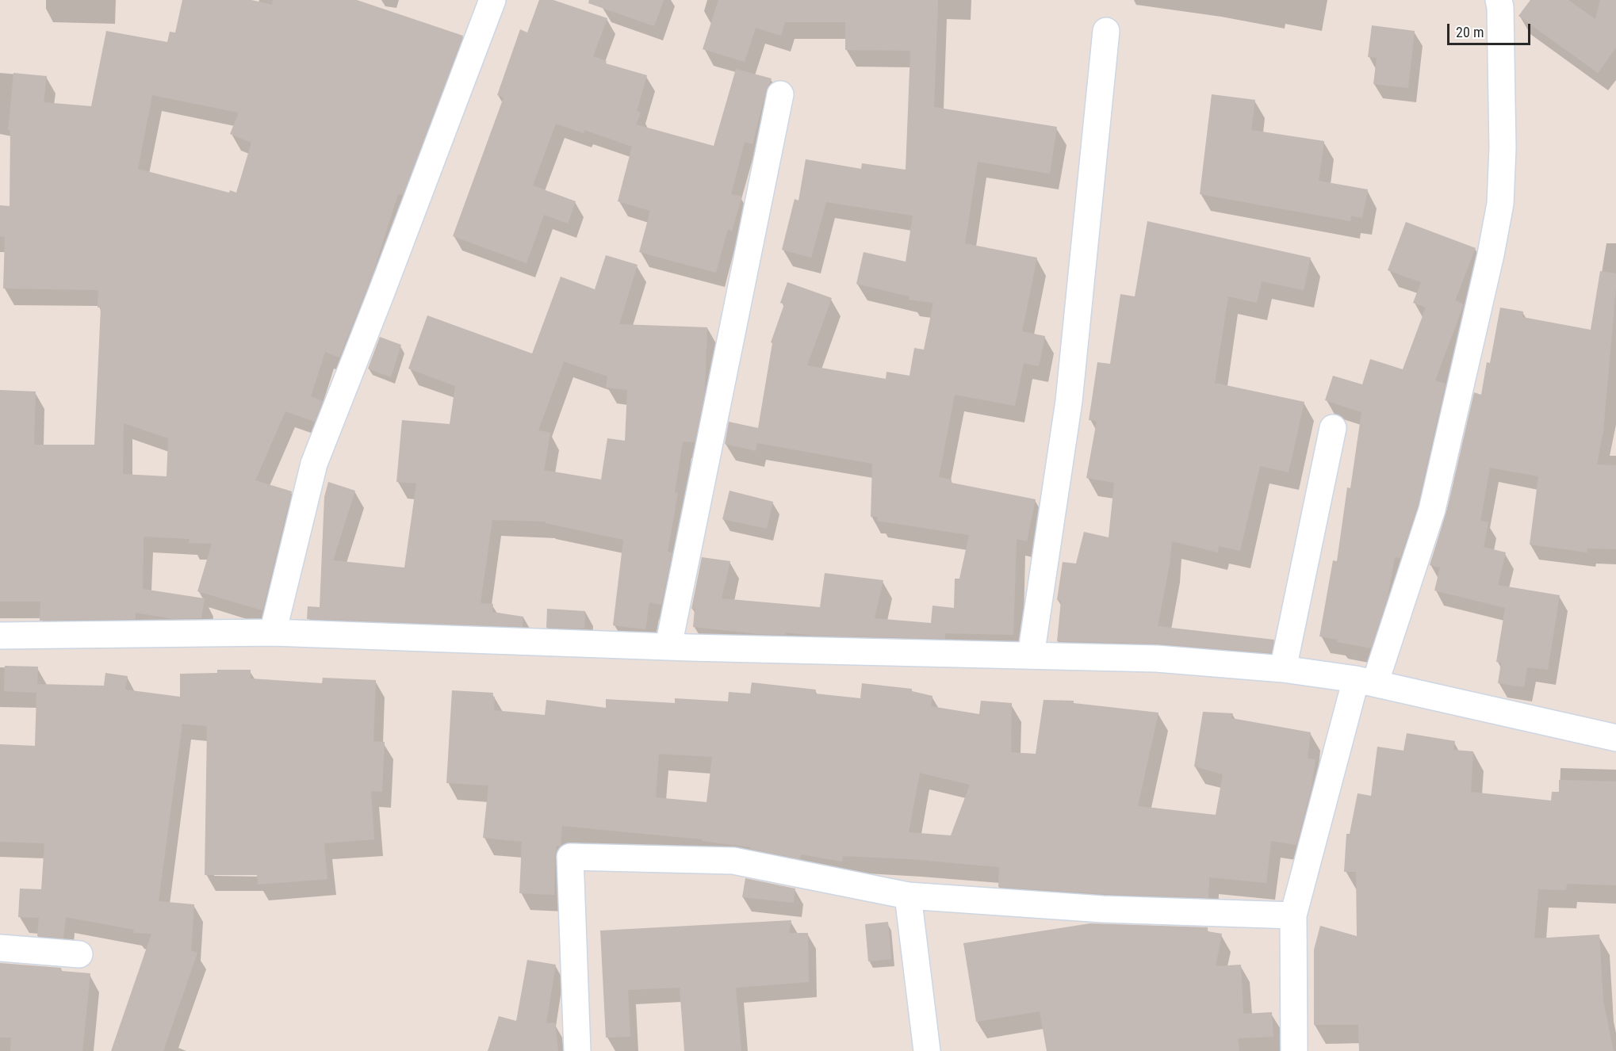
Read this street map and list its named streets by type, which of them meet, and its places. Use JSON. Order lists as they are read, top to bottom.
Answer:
{
  "scale_bar": "20 m"
}
